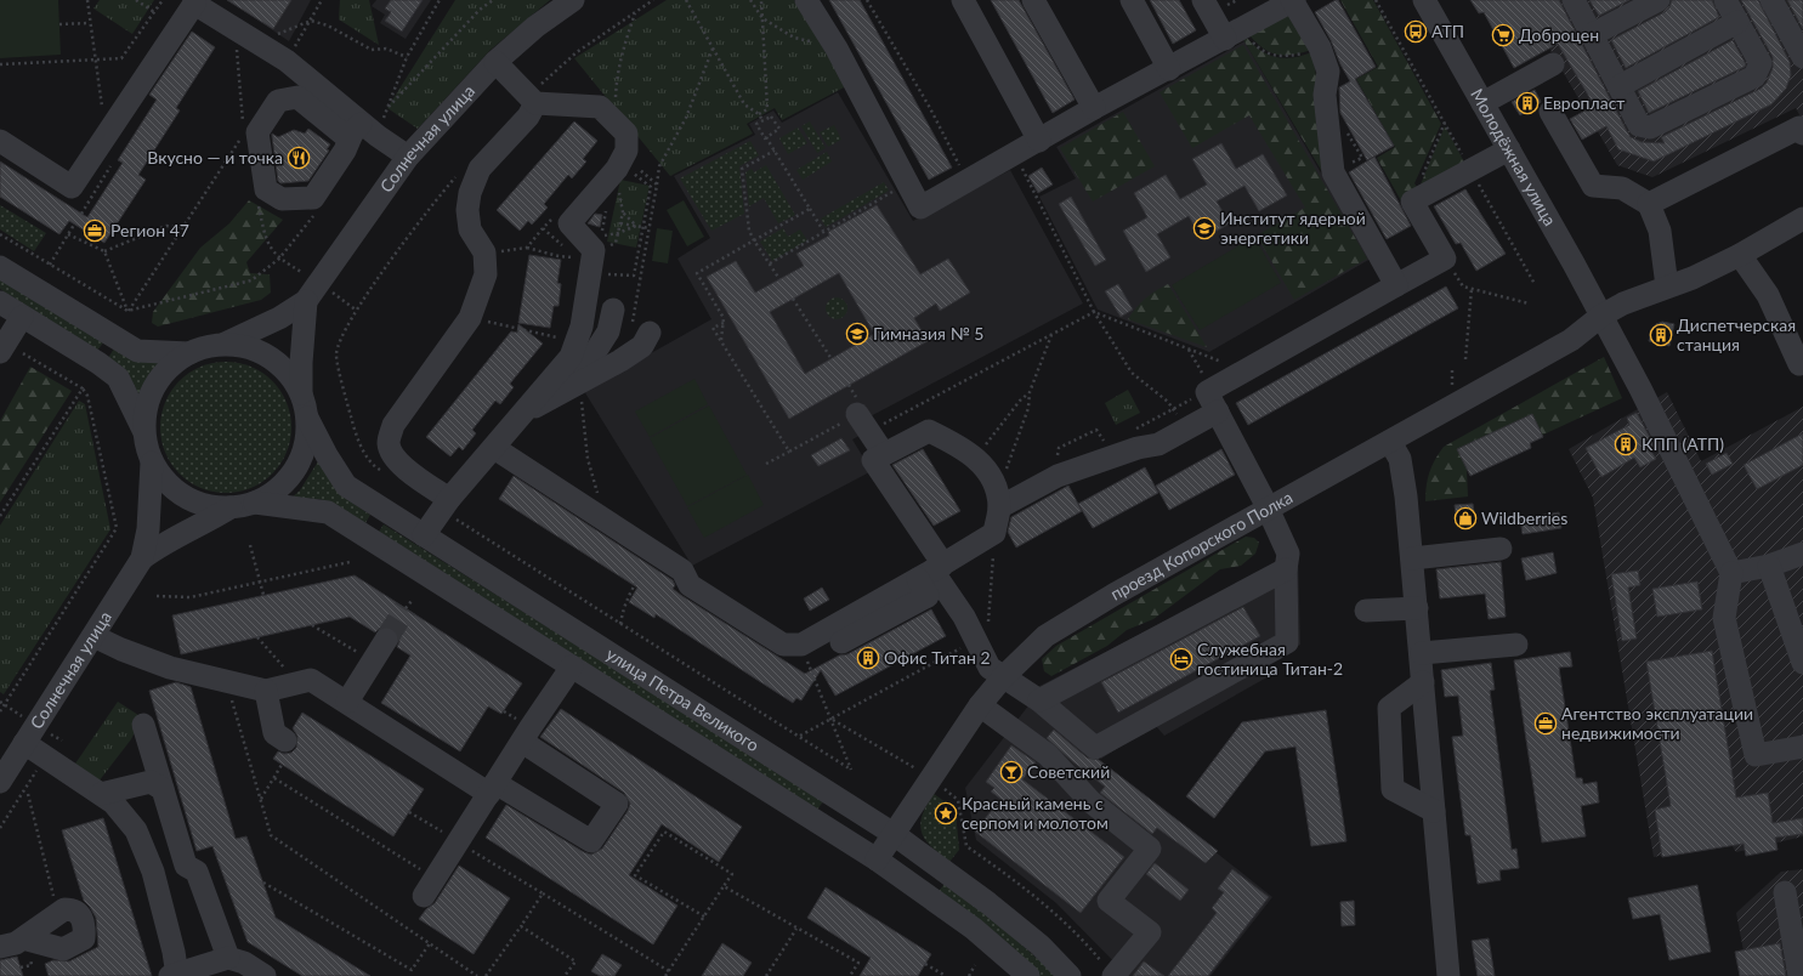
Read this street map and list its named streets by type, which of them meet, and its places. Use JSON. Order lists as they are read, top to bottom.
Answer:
{
  "streets": {
    "street": [
      "Солнечная улица",
      "Молодёжная улица",
      "проезд Копорского Полка",
      "улица Петра Великого"
    ]
  },
  "crossings": [
    ["Солнечная улица", "улица Петра Великого"],
    ["Молодёжная улица", "проезд Копорского Полка"],
    ["проезд Копорского Полка", "улица Петра Великого"]
  ],
  "places": {
    "bus stop": ["АТП"],
    "supermarket": ["Доброцен"],
    "building": [
      "Европласт",
      "Диспетчерская станция",
      "КПП (АТП)",
      "Офис Титан 2"
    ],
    "restaurant": ["Вкусно — и точка"],
    "school or university": ["Институт ядерной энергетики", "Гимназия № 5"],
    "office": ["Регион 47", "Агентство эксплуатации недвижимости"],
    "shop": ["Wildberries"],
    "hotel": ["Служебная гостиница Титан-2"],
    "bar": ["Советский"],
    "place": ["Красный камень с серпом и молотом"]
  }
}
